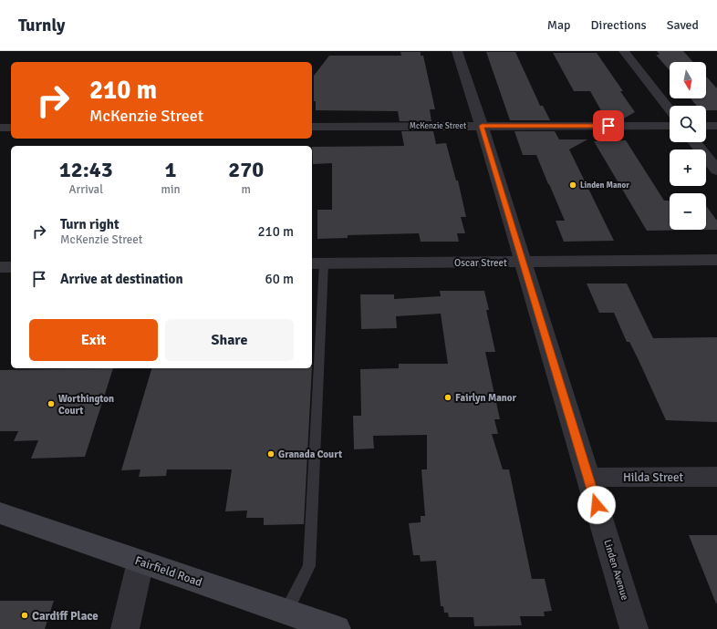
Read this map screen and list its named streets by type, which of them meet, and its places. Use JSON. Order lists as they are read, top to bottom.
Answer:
{
  "streets": {
    "street": [
      "McKenzie Street",
      "Oscar Street",
      "Hilda Street",
      "Linden Avenue",
      "Fairfield Road"
    ]
  },
  "crossings": [
    ["McKenzie Street", "Linden Avenue"],
    ["Oscar Street", "Linden Avenue"],
    ["Hilda Street", "Linden Avenue"]
  ],
  "places": [
    "Linden Manor",
    "Fairlyn Manor",
    "Worthington Court",
    "Granada Court",
    "Cardiff Place"
  ],
  "north": "bottom",
  "page": {
    "header": "Turnly",
    "nav": ["Map", "Directions", "Saved"],
    "map_buttons": ["+", "−"],
    "turn": ["210 m", "McKenzie Street"],
    "eta": [
      "12:43",
      "Arrival",
      "1",
      "min",
      "270",
      "m"
    ],
    "list": [
      {
        "name": "Turn right",
        "note": "McKenzie Street",
        "value": "210 m"
      },
      {
        "name": "Arrive at destination",
        "value": "60 m"
      }
    ],
    "buttons": ["Exit", "Share"]
  }
}
